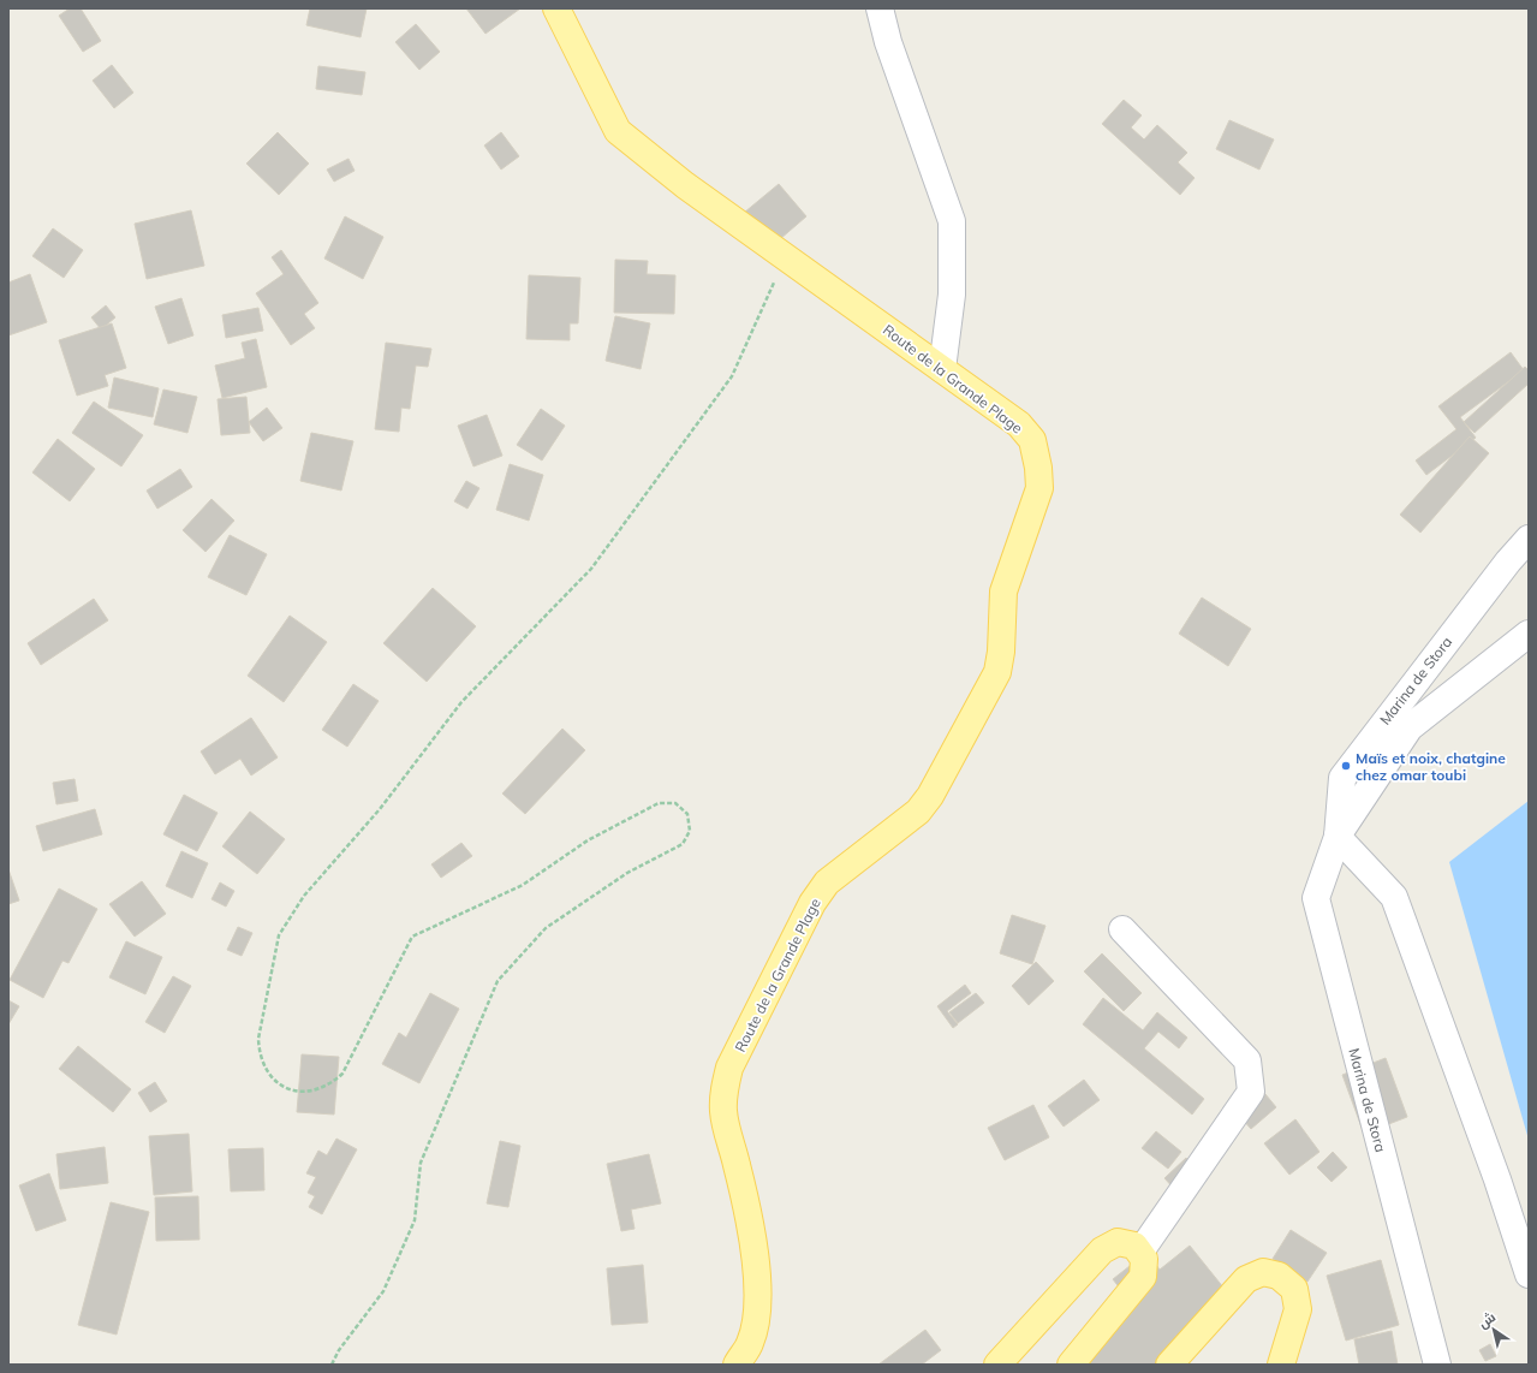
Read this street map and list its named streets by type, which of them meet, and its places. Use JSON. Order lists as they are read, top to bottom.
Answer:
{
  "streets": {
    "main road": ["Route de la Grande Plage"],
    "street": ["Marina de Stora"]
  },
  "places": ["Maïs et noix, chatgine chez omar toubi"],
  "north": "top left"
}
